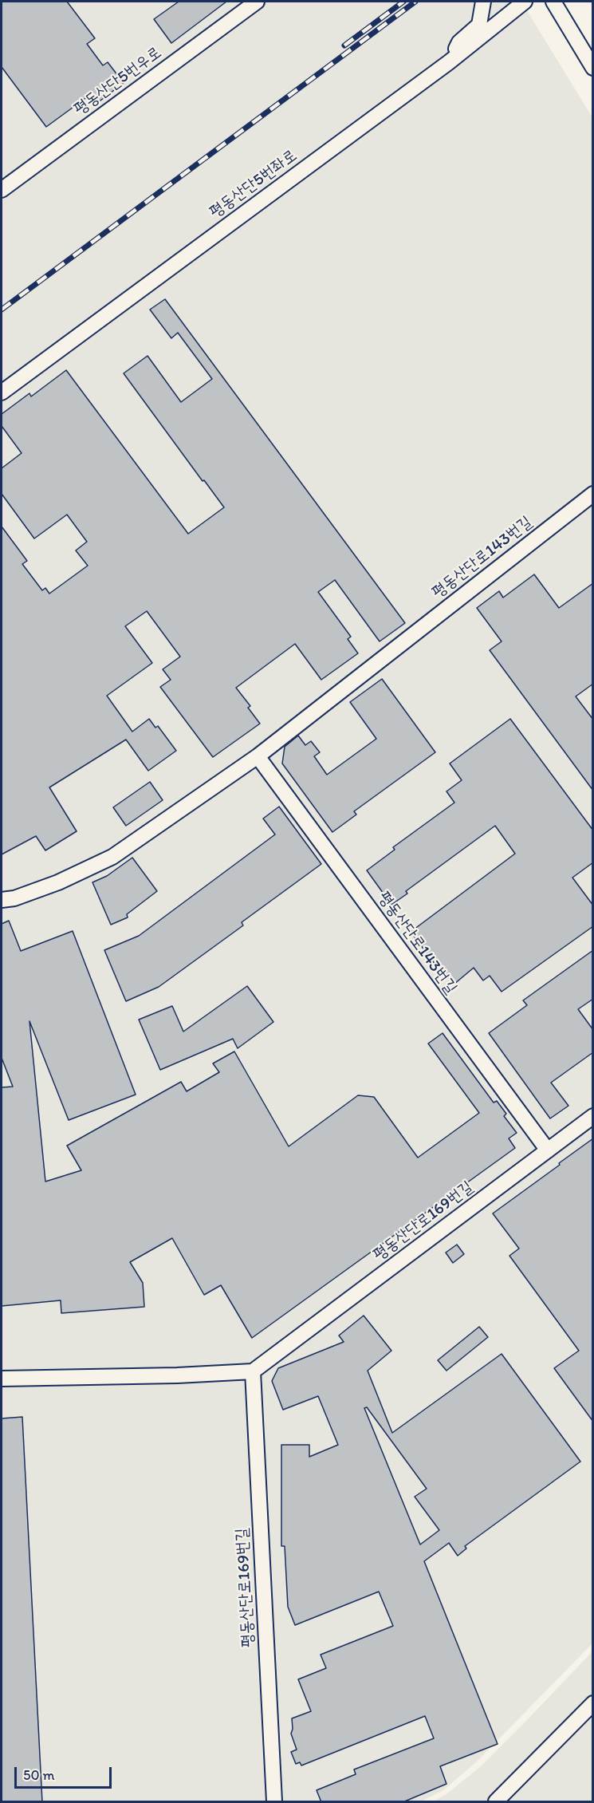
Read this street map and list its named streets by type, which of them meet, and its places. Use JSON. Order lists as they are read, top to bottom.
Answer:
{
  "streets": {
    "street": [
      "평동산단5번우로",
      "평동산단5번좌로",
      "평동산단로143번길",
      "평동산단로169번길"
    ]
  },
  "crossings": [
    ["평동산단로143번길", "평동산단로169번길"]
  ],
  "scale_bar": "50 m"
}
